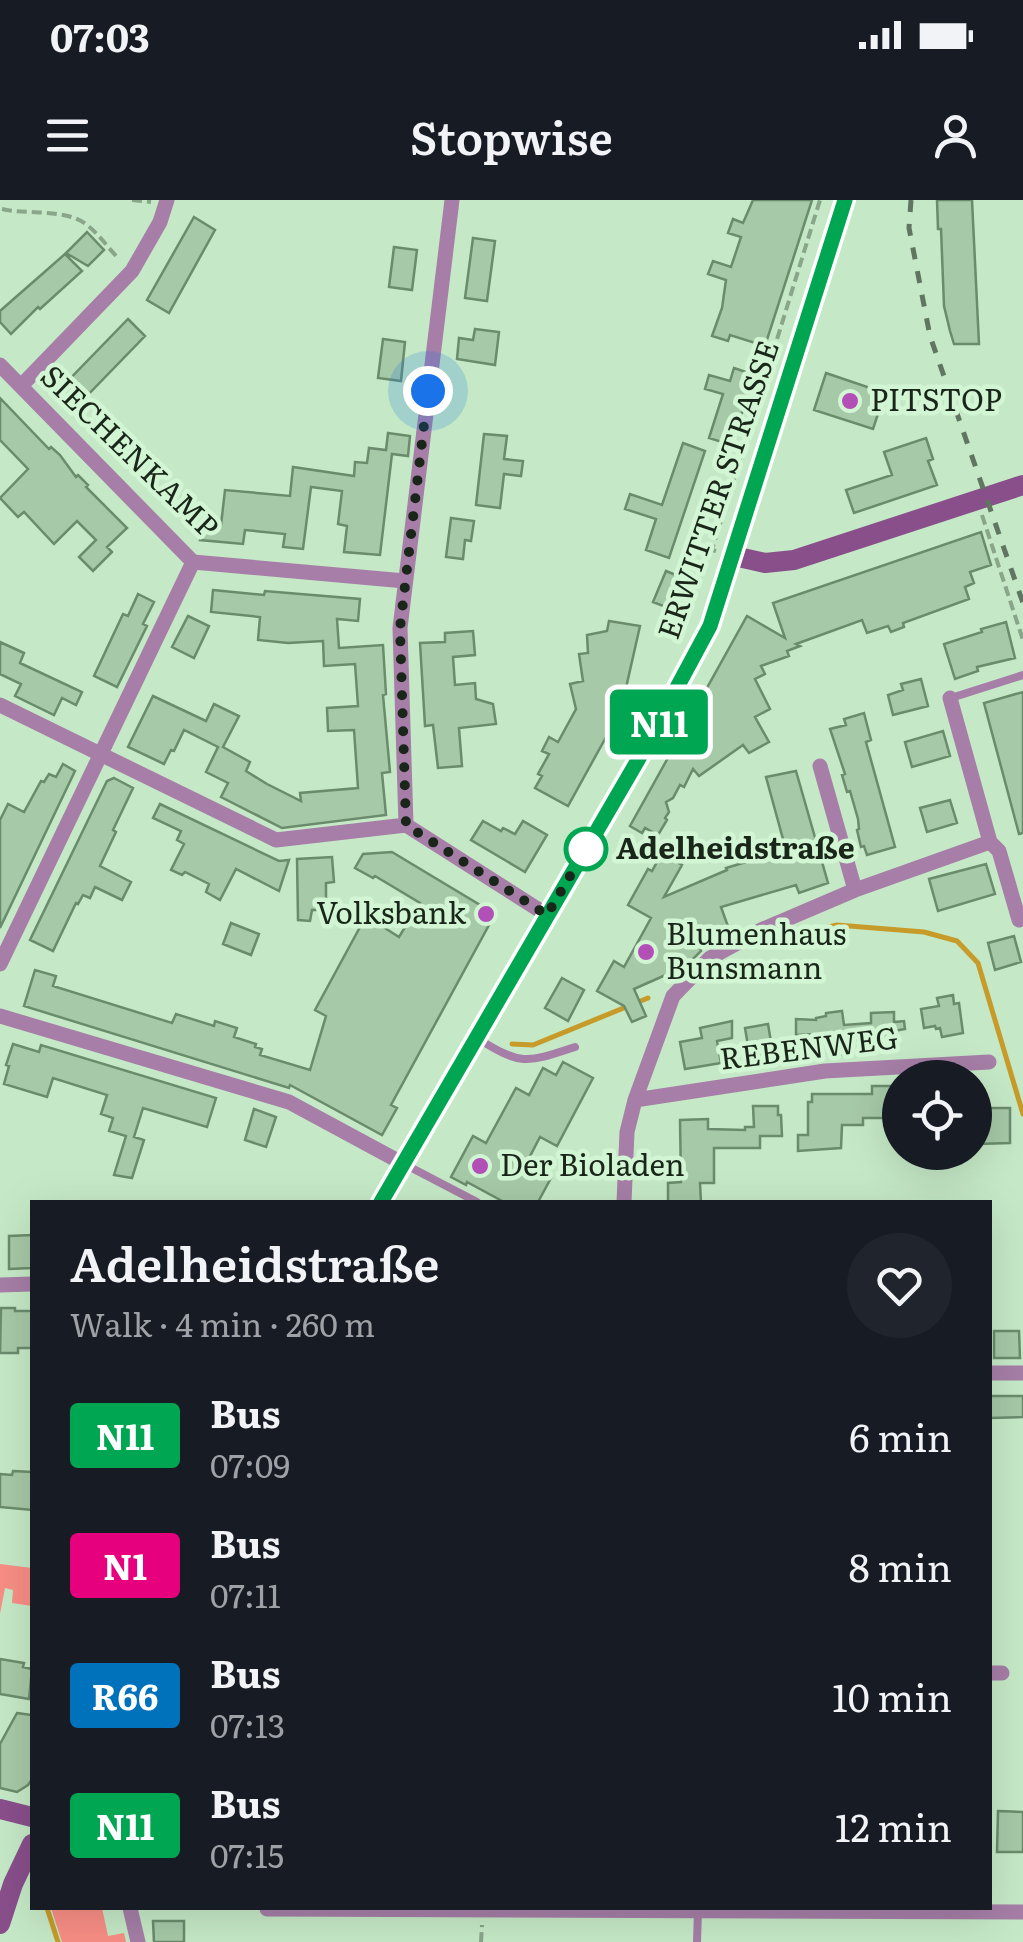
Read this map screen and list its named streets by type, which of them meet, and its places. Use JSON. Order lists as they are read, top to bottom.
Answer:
{
  "streets": {
    "street": ["SIECHENKAMP", "ERWITTER STRASSE", "REBENWEG"]
  },
  "places": [
    "PITSTOP",
    "Adelheidstraße",
    "Volksbank",
    "Blumenhaus Bunsmann",
    "Der Bioladen"
  ],
  "lines": ["bus line N11"],
  "page": {
    "status": "07:03",
    "header": "Stopwise",
    "on_map": "N11",
    "heading": ["Adelheidstraße", "Walk · 4 min · 260 m"],
    "list": [
      {
        "mark": "N11",
        "name": "Bus",
        "note": "07:09",
        "value": "6 min"
      },
      {
        "mark": "N1",
        "name": "Bus",
        "note": "07:11",
        "value": "8 min"
      },
      {
        "mark": "R66",
        "name": "Bus",
        "note": "07:13",
        "value": "10 min"
      },
      {
        "mark": "N11",
        "name": "Bus",
        "note": "07:15",
        "value": "12 min"
      }
    ]
  }
}
